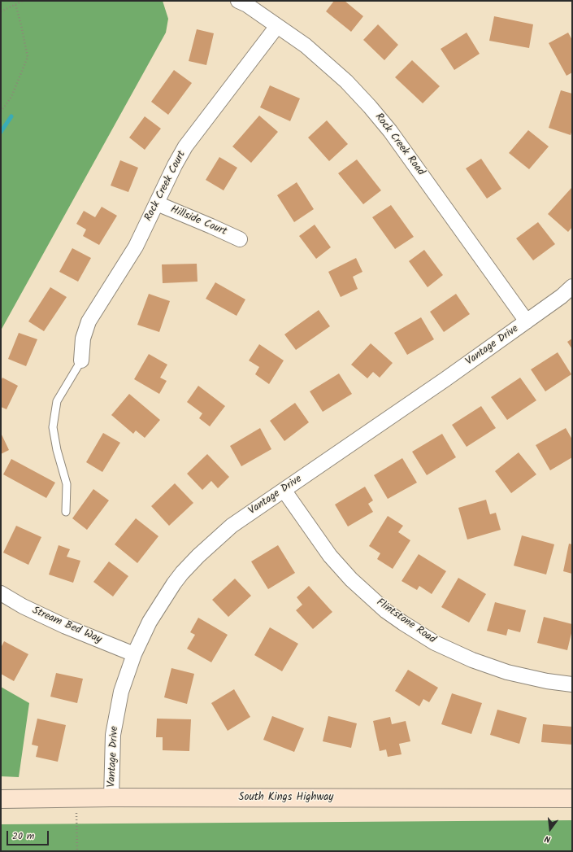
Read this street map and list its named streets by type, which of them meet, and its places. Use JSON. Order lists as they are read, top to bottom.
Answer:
{
  "streets": {
    "main road": ["South Kings Highway"],
    "street": [
      "Rock Creek Road",
      "Rock Creek Court",
      "Hillside Court",
      "Vantage Drive",
      "Flintstone Road",
      "Stream Bed Way"
    ]
  },
  "crossings": [
    ["Rock Creek Road", "Rock Creek Court"],
    ["Rock Creek Road", "Vantage Drive"],
    ["Rock Creek Court", "Hillside Court"],
    ["Vantage Drive", "Flintstone Road"],
    ["Vantage Drive", "Stream Bed Way"],
    ["Vantage Drive", "South Kings Highway"]
  ],
  "scale_bar": "20 m",
  "north": "bottom"
}
